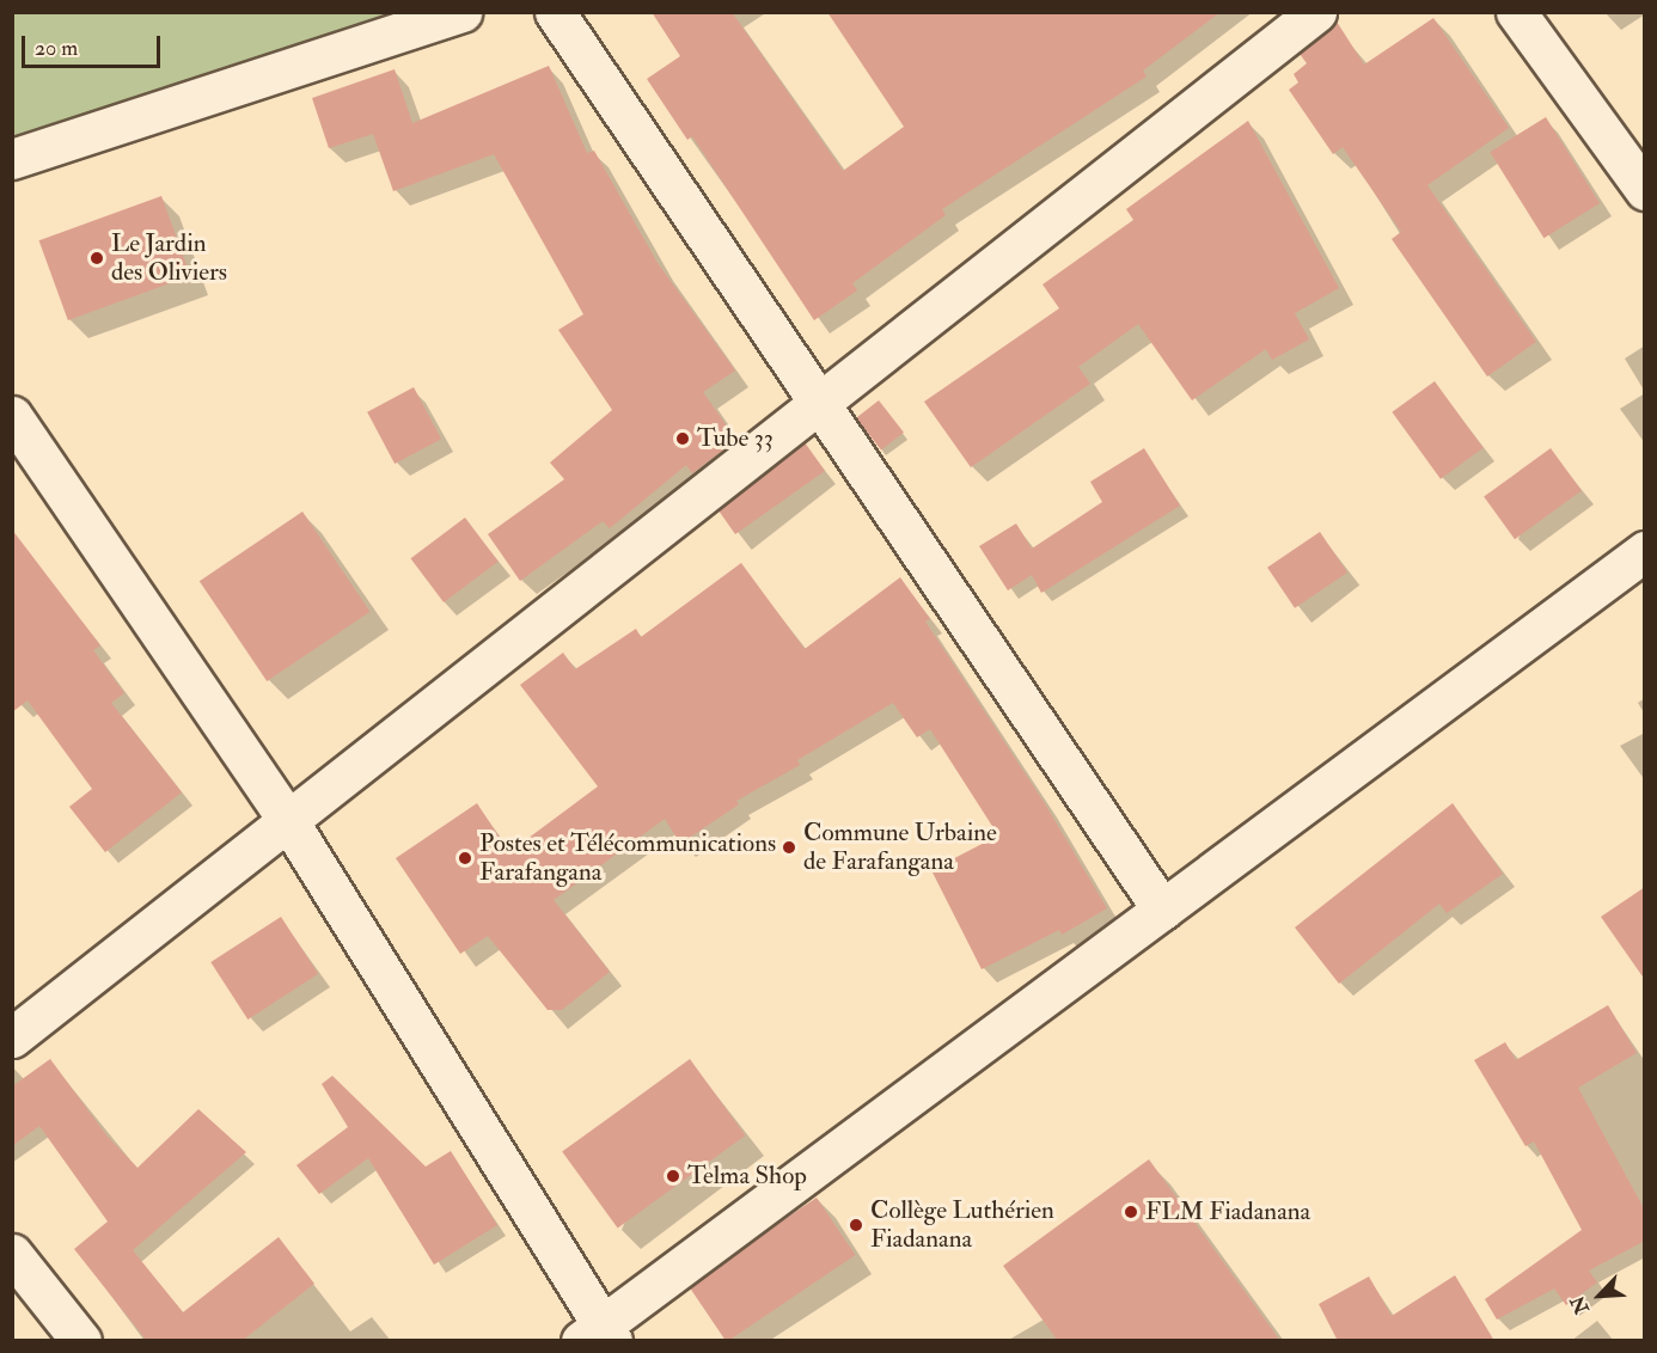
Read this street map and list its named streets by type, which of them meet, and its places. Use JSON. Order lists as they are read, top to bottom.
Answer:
{
  "places": [
    "Le Jardin des Oliviers",
    "Tube 33",
    "Commune Urbaine de Farafangana",
    "Postes et Télécommunications Farafangana",
    "Telma Shop",
    "FLM Fiadanana",
    "Collège Luthérien Fiadanana"
  ],
  "scale_bar": "20 m",
  "north": "bottom left"
}
